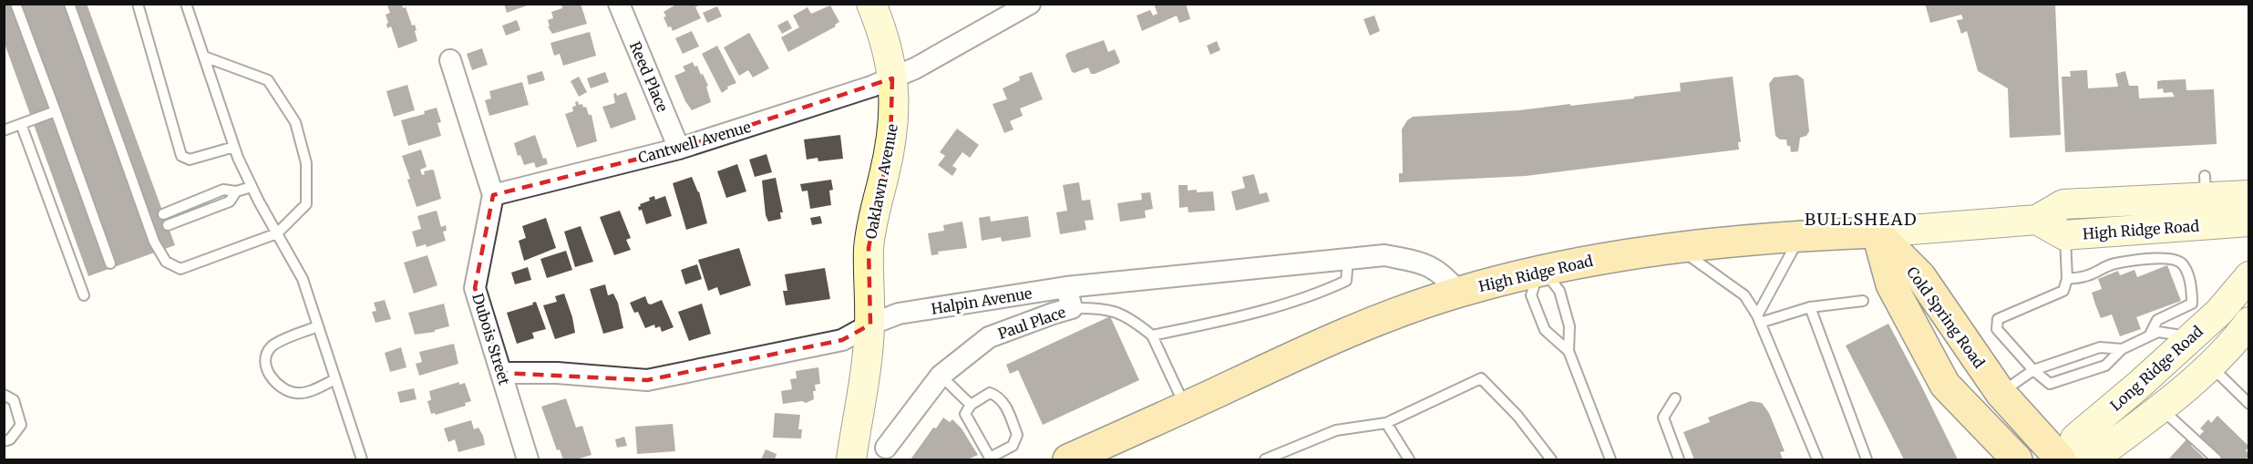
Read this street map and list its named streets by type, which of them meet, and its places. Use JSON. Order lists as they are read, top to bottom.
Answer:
{
  "streets": {
    "main road": [
      "Oaklawn Avenue",
      "High Ridge Road",
      "Cold Spring Road",
      "Long Ridge Road"
    ],
    "street": [
      "Reed Place",
      "Cantwell Avenue",
      "Halpin Avenue",
      "Paul Place",
      "Dubois Street"
    ]
  },
  "crossings": [
    ["Reed Place", "Cantwell Avenue"],
    ["Cantwell Avenue", "Oaklawn Avenue"],
    ["Cantwell Avenue", "Dubois Street"],
    ["Oaklawn Avenue", "Halpin Avenue"],
    ["High Ridge Road", "Halpin Avenue"],
    ["High Ridge Road", "Cold Spring Road"],
    ["Halpin Avenue", "Paul Place"],
    ["Halpin Avenue", "Dubois Street"]
  ],
  "districts": ["BULLSHEAD"]
}
